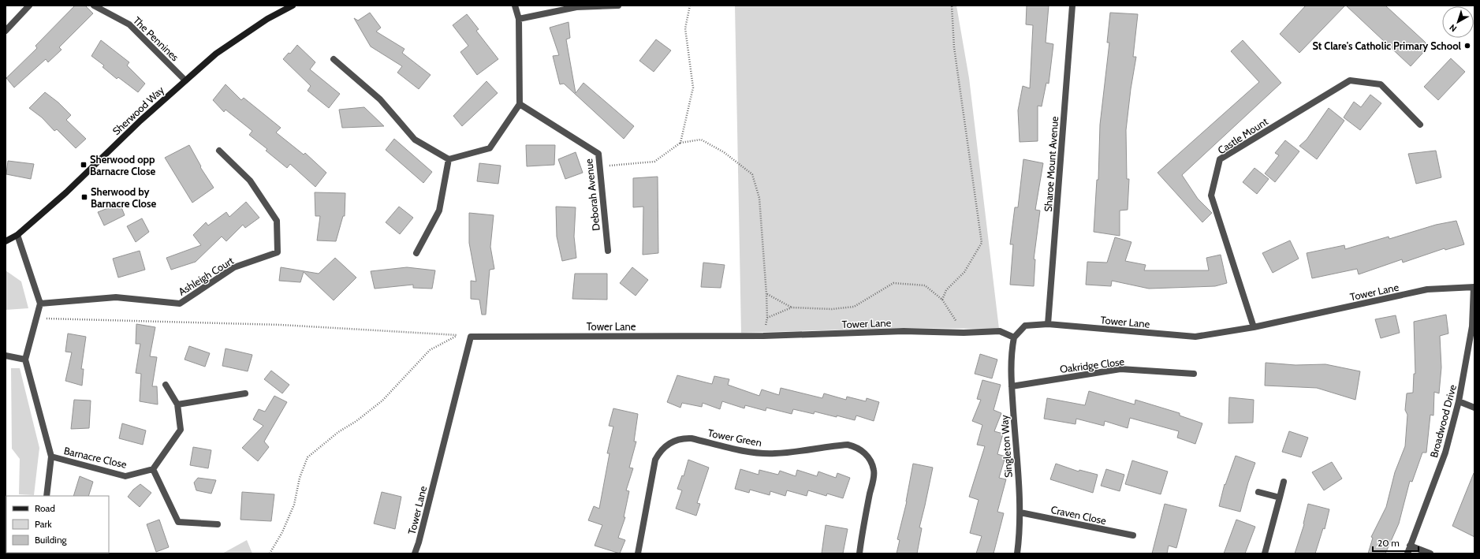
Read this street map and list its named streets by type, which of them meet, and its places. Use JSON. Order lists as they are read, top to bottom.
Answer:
{
  "streets": {
    "street": [
      "The Pennines",
      "Sherwood Way",
      "Castle Mount",
      "Sharoe Mount Avenue",
      "Deborah Avenue",
      "Ashleigh Court",
      "Tower Lane",
      "Oakridge Close",
      "Broadwood Drive",
      "Tower Green",
      "Singleton Way",
      "Barnacre Close",
      "Craven Close"
    ]
  },
  "crossings": [
    ["The Pennines", "Sherwood Way"],
    ["Castle Mount", "Tower Lane"],
    ["Sharoe Mount Avenue", "Tower Lane"],
    ["Ashleigh Court", "Barnacre Close"],
    ["Tower Lane", "Broadwood Drive"],
    ["Tower Lane", "Singleton Way"],
    ["Oakridge Close", "Singleton Way"],
    ["Singleton Way", "Craven Close"]
  ],
  "places": {
    "other": ["St Clare's Catholic Primary School"],
    "transit": ["Sherwood opp Barnacre Close", "Sherwood by Barnacre Close"]
  },
  "legend": ["Road", "Park", "Building"],
  "scale_bar": "20 m",
  "north": "bottom left"
}
